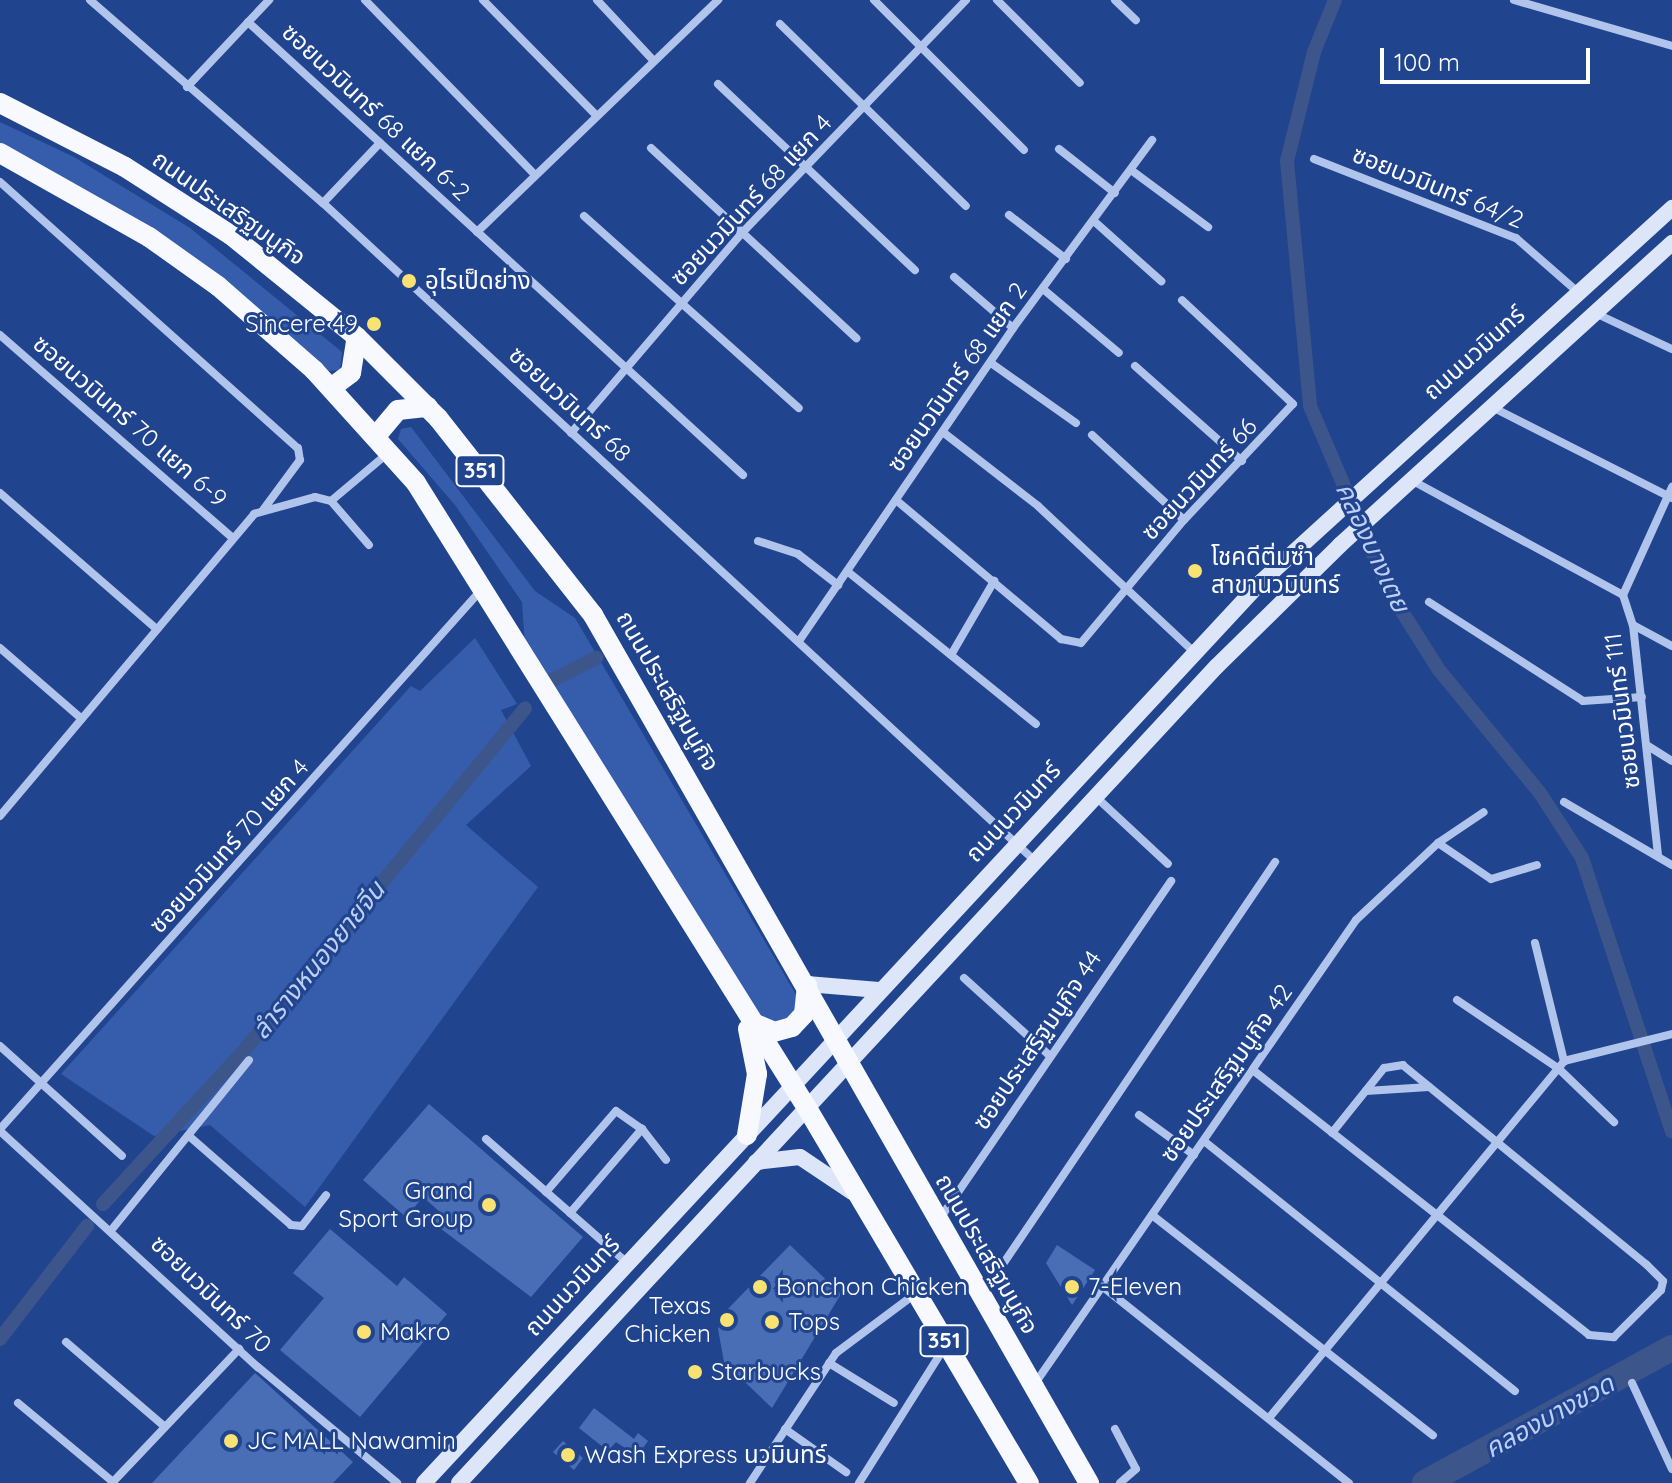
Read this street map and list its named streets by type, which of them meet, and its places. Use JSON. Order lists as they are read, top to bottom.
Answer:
{
  "streets": {
    "main road": ["ถนนประเสริฐมนูกิจ", "ถนนนวมินทร์", "351"],
    "street": [
      "ซอยนวมินทร์ 68 แยก 6-2",
      "ซอยนวมินทร์ 64/2",
      "ซอยนวมินทร์ 68 แยก 4",
      "ซอยนวมินทร์ 68 แยก 2",
      "ซอยนวมินทร์ 68",
      "ซอยนวมินทร์ 70 แยก 6-9",
      "ซอยนวมินทร์ 66",
      "ซอยนวมินทร์ 111",
      "ซอยนวมินทร์ 70 แยก 4",
      "ซอยประเสริฐมนูกิจ 44",
      "ซอยประเสริฐมนูกิจ 42",
      "ซอยนวมินทร์ 70"
    ]
  },
  "crossings": [
    ["ซอยนวมินทร์ 68 แยก 6-2", "ซอยนวมินทร์ 68 แยก 4"],
    ["ซอยนวมินทร์ 64/2", "ถนนนวมินทร์"],
    ["ซอยนวมินทร์ 68 แยก 4", "ซอยนวมินทร์ 68"],
    ["ถนนประเสริฐมนูกิจ", "ถนนนวมินทร์"],
    ["ถนนประเสริฐมนูกิจ", "ซอยประเสริฐมนูกิจ 44"],
    ["ถนนประเสริฐมนูกิจ", "ซอยประเสริฐมนูกิจ 42"],
    ["ถนนนวมินทร์", "ซอยนวมินทร์ 68"],
    ["ถนนนวมินทร์", "351"],
    ["ซอยนวมินทร์ 68 แยก 2", "ซอยนวมินทร์ 68"],
    ["351", "ซอยนวมินทร์ 70 แยก 4"],
    ["ซอยนวมินทร์ 70 แยก 4", "ซอยนวมินทร์ 70"]
  ],
  "water": ["คลองบางเตย", "ลำรางหนองยายจีน", "คลองบางขวด"],
  "places": [
    "อุไรเป็ดย่าง",
    "Sincere 49",
    "โชคดีติ่มซำ สาขานวมินทร์",
    "Grand Sport Group",
    "Bonchon Chicken",
    "7-Eleven",
    "Texas Chicken",
    "Tops",
    "Makro",
    "Starbucks",
    "JC MALL Nawamin",
    "Wash Express นวมินทร์"
  ],
  "scale_bar": "100 m"
}
